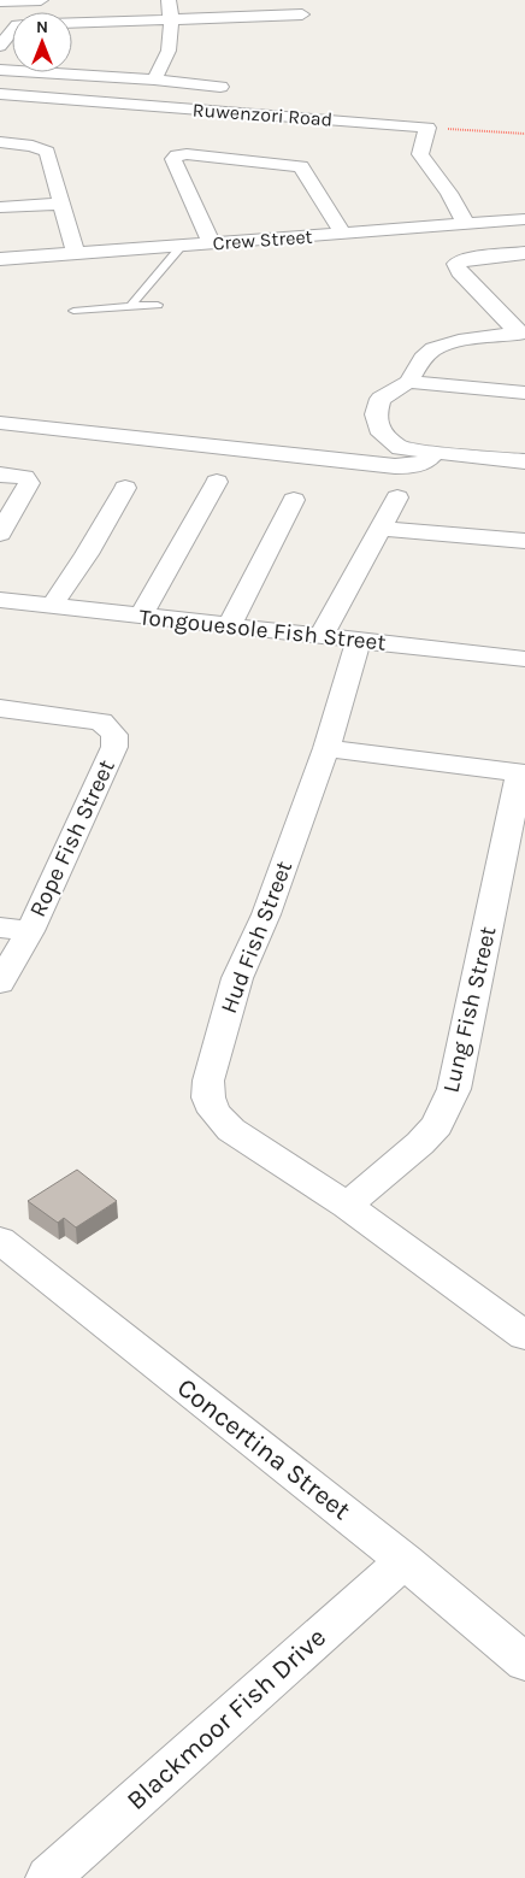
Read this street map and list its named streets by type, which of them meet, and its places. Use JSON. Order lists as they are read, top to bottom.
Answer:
{
  "streets": {
    "street": [
      "Ruwenzori Road",
      "Crew Street",
      "Tongouesole Fish Street",
      "Rope Fish Street",
      "Hud Fish Street",
      "Lung Fish Street",
      "Concertina Street",
      "Blackmoor Fish Drive"
    ]
  },
  "crossings": [
    ["Tongouesole Fish Street", "Hud Fish Street"],
    ["Hud Fish Street", "Lung Fish Street"],
    ["Concertina Street", "Blackmoor Fish Drive"]
  ],
  "north": "top"
}
